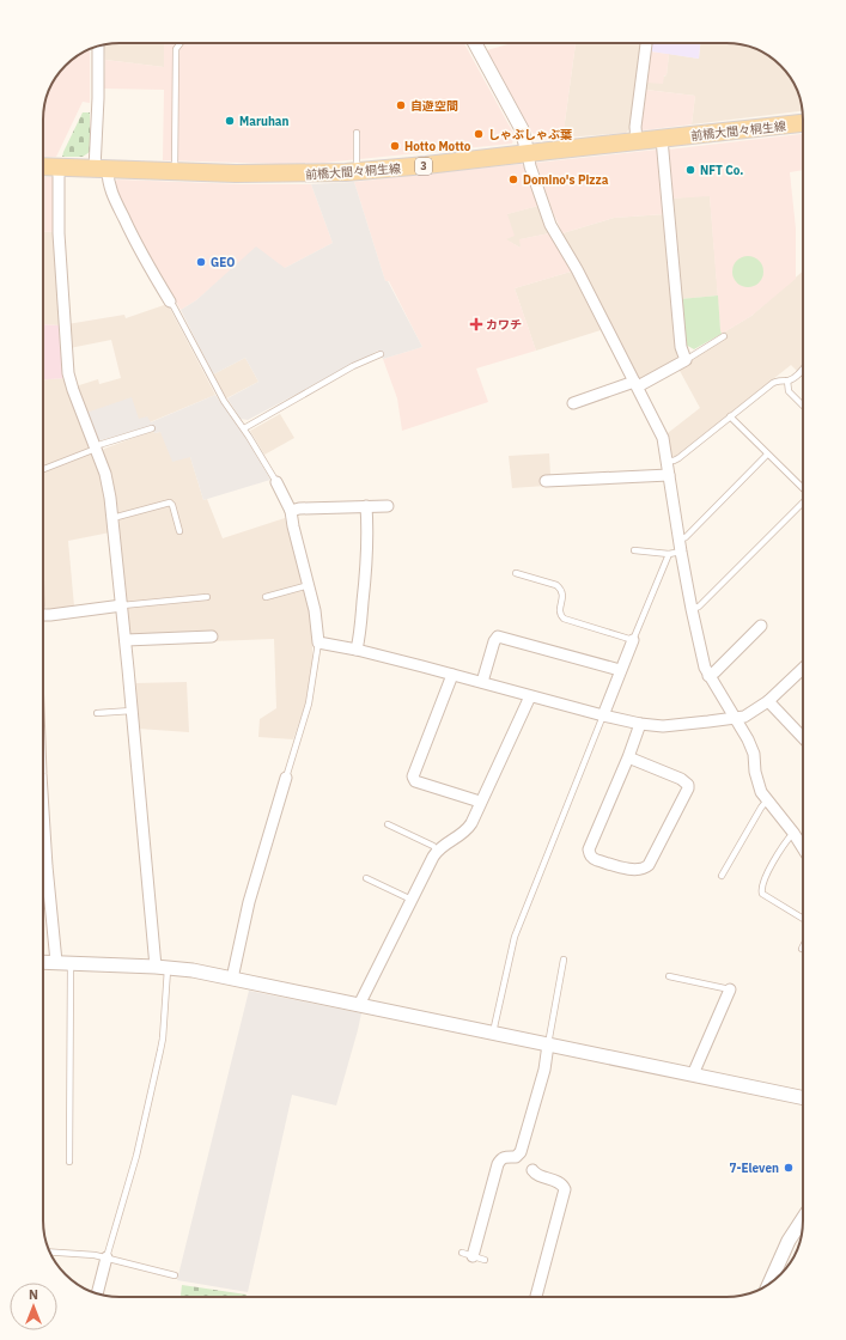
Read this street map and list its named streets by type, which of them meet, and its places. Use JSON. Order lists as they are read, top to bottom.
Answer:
{
  "streets": {
    "main road": ["前橋大間々桐生線", "3"]
  },
  "places": {
    "other": [
      "自遊空間",
      "Maruhan",
      "しゃぶしゃぶ葉",
      "Hotto Motto",
      "NFT Co.",
      "Domino's Pizza",
      "GEO",
      "7-Eleven"
    ],
    "health": ["カワチ"]
  },
  "north": "top"
}
